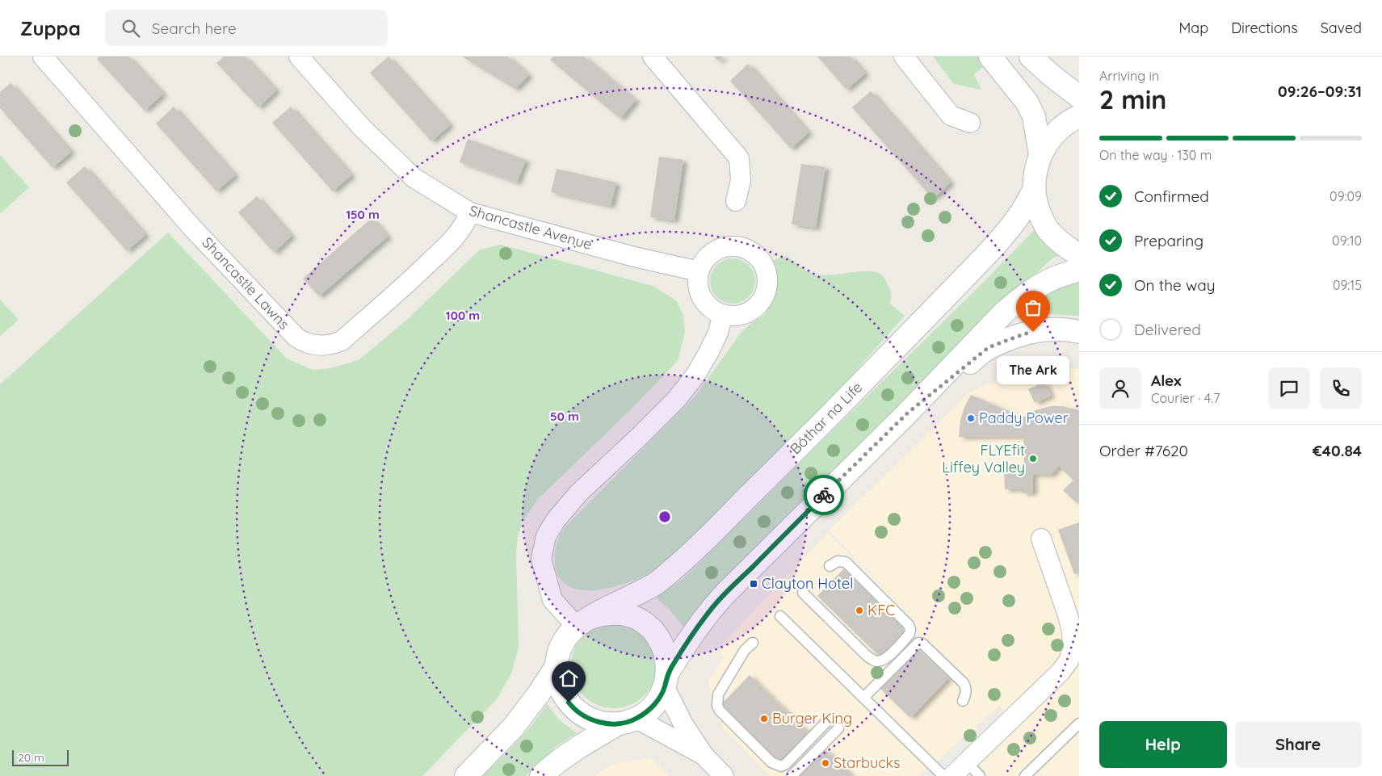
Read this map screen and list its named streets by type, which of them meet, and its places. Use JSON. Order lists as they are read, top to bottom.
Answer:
{
  "streets": {
    "street": ["Shancastle Avenue", "Shancastle Lawns", "Bóthar na Life"]
  },
  "crossings": [
    ["Shancastle Avenue", "Shancastle Lawns"]
  ],
  "places": {
    "other": [
      "The Ark",
      "Paddy Power",
      "FLYEfit Liffey Valley",
      "KFC",
      "Burger King",
      "Starbucks"
    ],
    "transit": ["Clayton Hotel"]
  },
  "scale_bar": "20 m",
  "page": {
    "header": "Zuppa",
    "search": "Search here",
    "nav": ["Map", "Directions", "Saved"],
    "heading": ["2 min", "Arriving in", "09:26–09:31"],
    "panel": [
      "Alex",
      "Courier · 4.7",
      "Order #7620",
      "€40.84"
    ],
    "bar": "On the way · 130 m",
    "list": [
      ["Confirmed", "09:09"],
      ["Preparing", "09:10"],
      ["On the way", "09:15"],
      "Delivered"
    ],
    "bubble": "The Ark",
    "buttons": ["Help", "Share"],
    "scale": "20 m"
  },
  "rings": ["150 m", "100 m", "50 m"]
}
